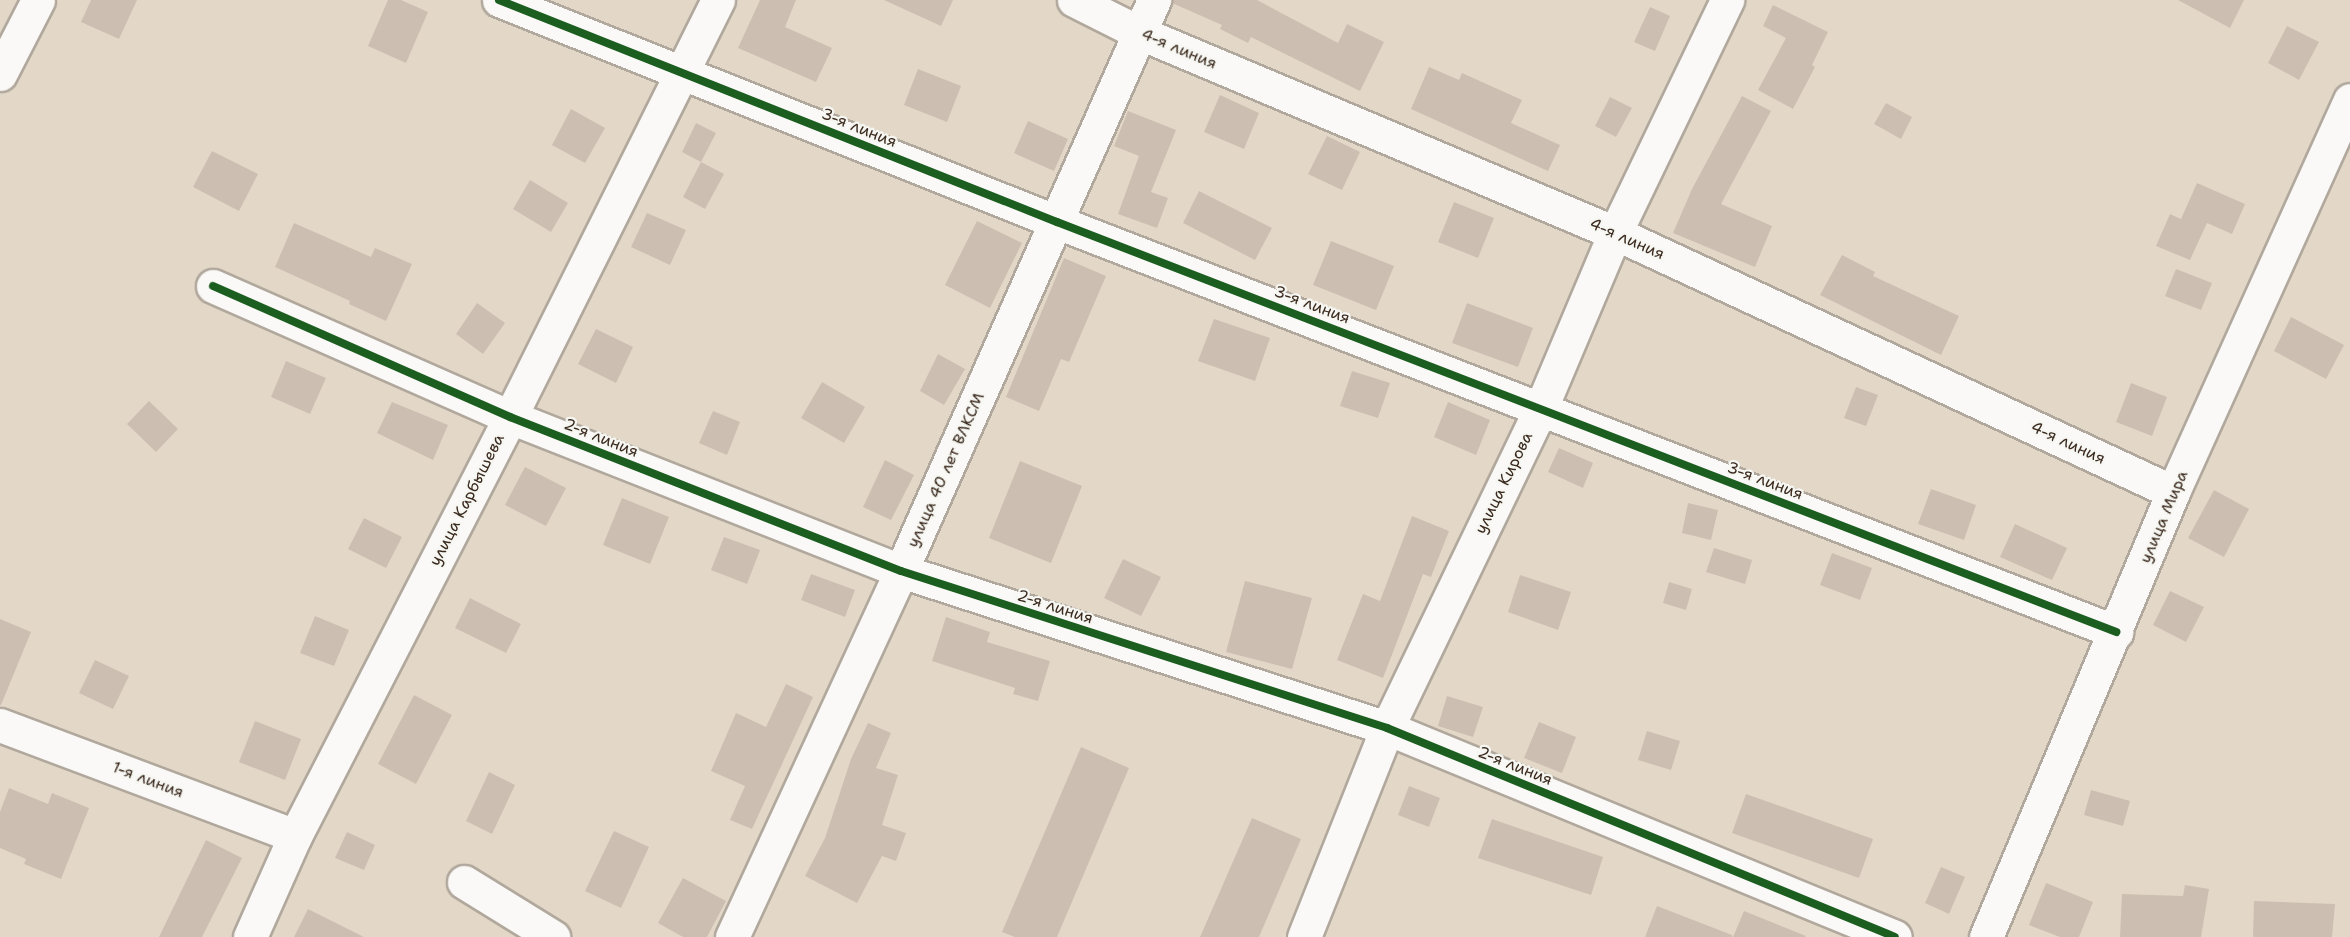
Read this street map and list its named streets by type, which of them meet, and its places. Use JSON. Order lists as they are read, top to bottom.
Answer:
{
  "streets": {
    "street": [
      "4-я линия",
      "3-я линия",
      "2-я линия",
      "улица 40 лет ВЛКСМ",
      "улица Кирова",
      "улица Карбышева",
      "улица Мира",
      "1-я линия"
    ]
  },
  "crossings": [
    ["4-я линия", "улица 40 лет ВЛКСМ"],
    ["4-я линия", "улица Кирова"],
    ["4-я линия", "улица Мира"],
    ["3-я линия", "улица 40 лет ВЛКСМ"],
    ["3-я линия", "улица Кирова"],
    ["3-я линия", "улица Карбышева"],
    ["3-я линия", "улица Мира"],
    ["2-я линия", "улица 40 лет ВЛКСМ"],
    ["2-я линия", "улица Кирова"],
    ["2-я линия", "улица Карбышева"],
    ["улица Карбышева", "1-я линия"]
  ]
}
